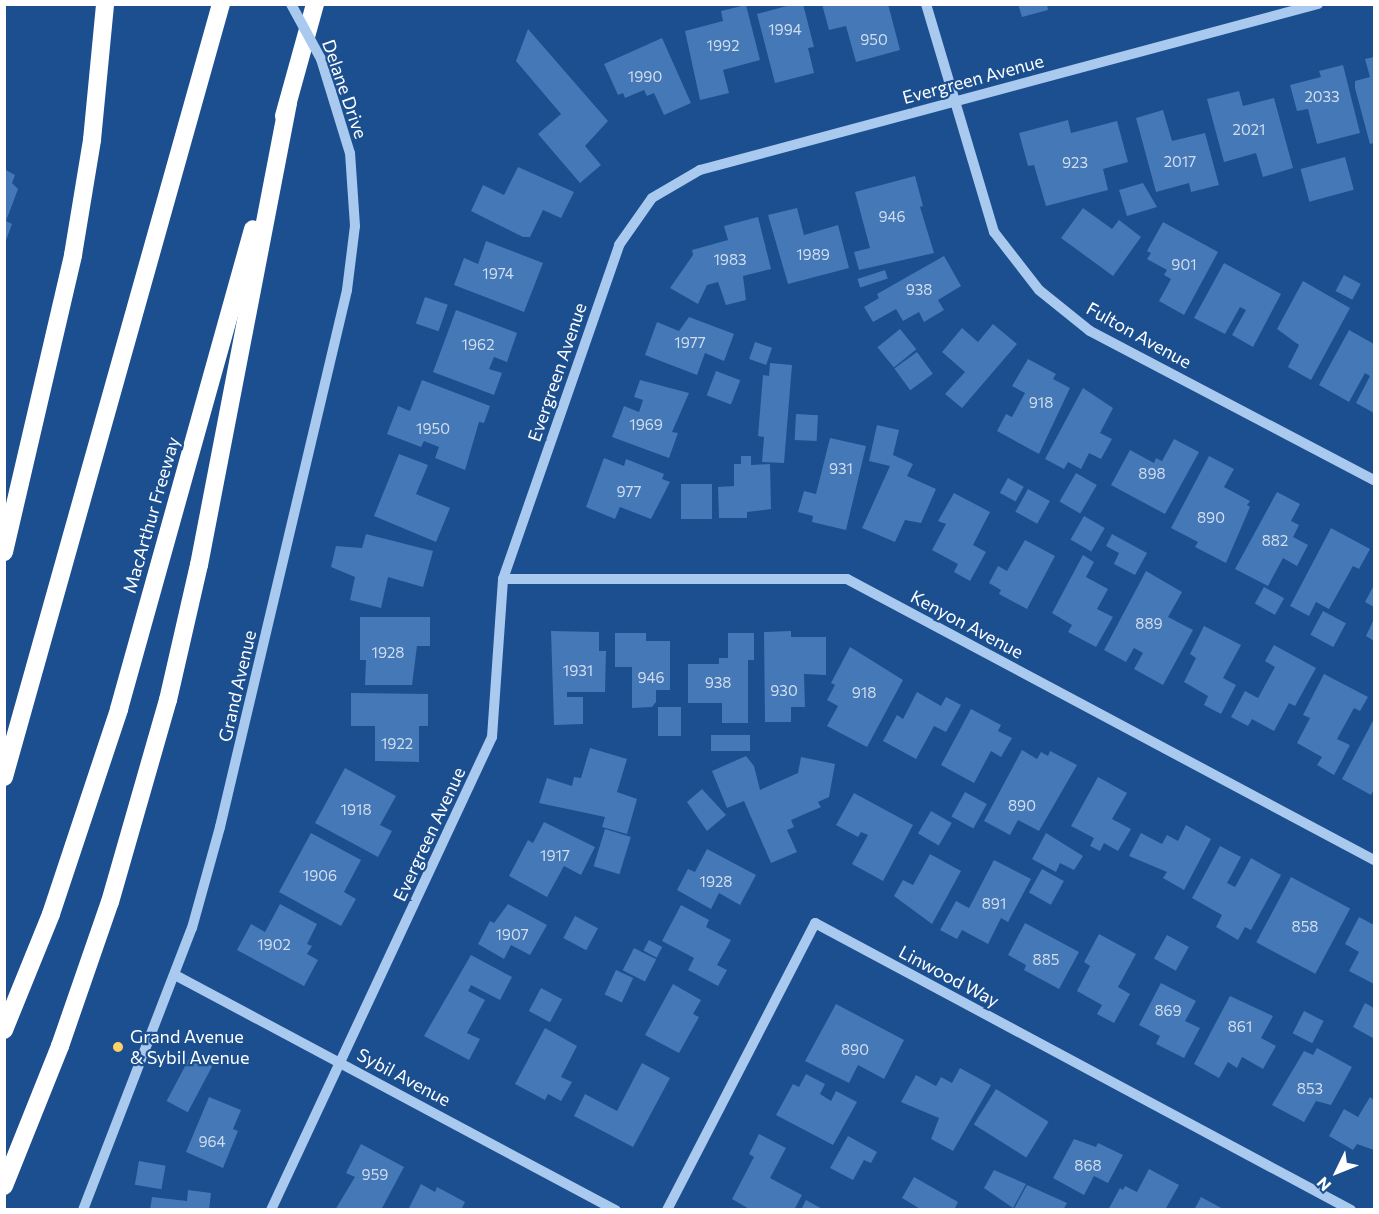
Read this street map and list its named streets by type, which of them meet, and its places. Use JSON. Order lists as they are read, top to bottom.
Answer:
{
  "streets": {
    "highway": ["MacArthur Freeway"],
    "street": [
      "Evergreen Avenue",
      "Delane Drive",
      "Fulton Avenue",
      "Kenyon Avenue",
      "Grand Avenue",
      "Linwood Way",
      "Sybil Avenue"
    ]
  },
  "crossings": [
    ["Evergreen Avenue", "Fulton Avenue"],
    ["Evergreen Avenue", "Kenyon Avenue"],
    ["Evergreen Avenue", "Sybil Avenue"],
    ["Delane Drive", "Grand Avenue"],
    ["Grand Avenue", "Sybil Avenue"]
  ],
  "places": ["Grand Avenue & Sybil Avenue"],
  "house_numbers": [
    "1994",
    "950",
    "1992",
    "1990",
    "2033",
    "2021",
    "2017",
    "923",
    "946",
    "1989",
    "1983",
    "901",
    "1974",
    "938",
    "1977",
    "1962",
    "918",
    "1969",
    "1950",
    "931",
    "898",
    "977",
    "890",
    "882",
    "889",
    "1928",
    "1931",
    "946",
    "938",
    "930",
    "918",
    "1922",
    "890",
    "1918",
    "1917",
    "1906",
    "1928",
    "891",
    "858",
    "1907",
    "1902",
    "885",
    "869",
    "861",
    "890",
    "853",
    "964",
    "868",
    "959"
  ],
  "north": "bottom left"
}
